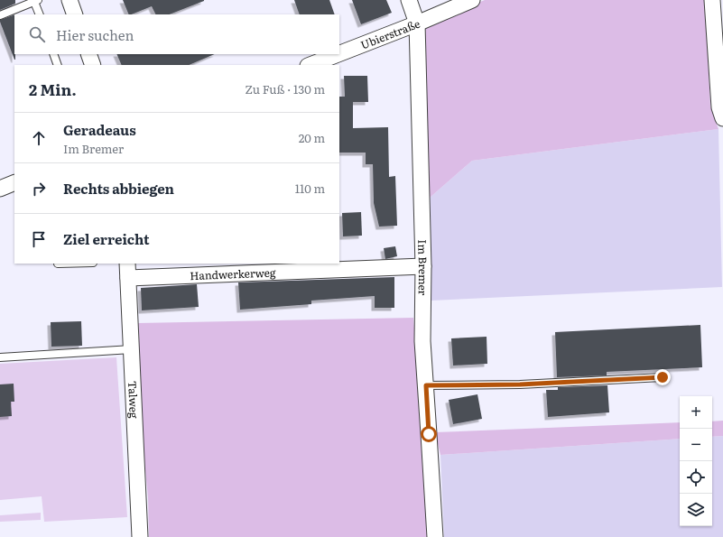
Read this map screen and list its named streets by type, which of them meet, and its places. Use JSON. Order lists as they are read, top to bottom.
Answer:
{
  "streets": {
    "street": [
      "Ubierstraße",
      "Im Bremer",
      "Handwerkerweg",
      "Talweg"
    ]
  },
  "crossings": [
    ["Ubierstraße", "Im Bremer"],
    ["Im Bremer", "Handwerkerweg"],
    ["Handwerkerweg", "Talweg"]
  ],
  "page": {
    "search": "Hier suchen",
    "heading": ["2 Min.", "Zu Fuß · 130 m"],
    "list": [
      ["Geradeaus", "Im Bremer", "20 m"],
      ["Rechts abbiegen", "110 m"],
      "Ziel erreicht"
    ],
    "map_buttons": ["+", "−"]
  }
}
